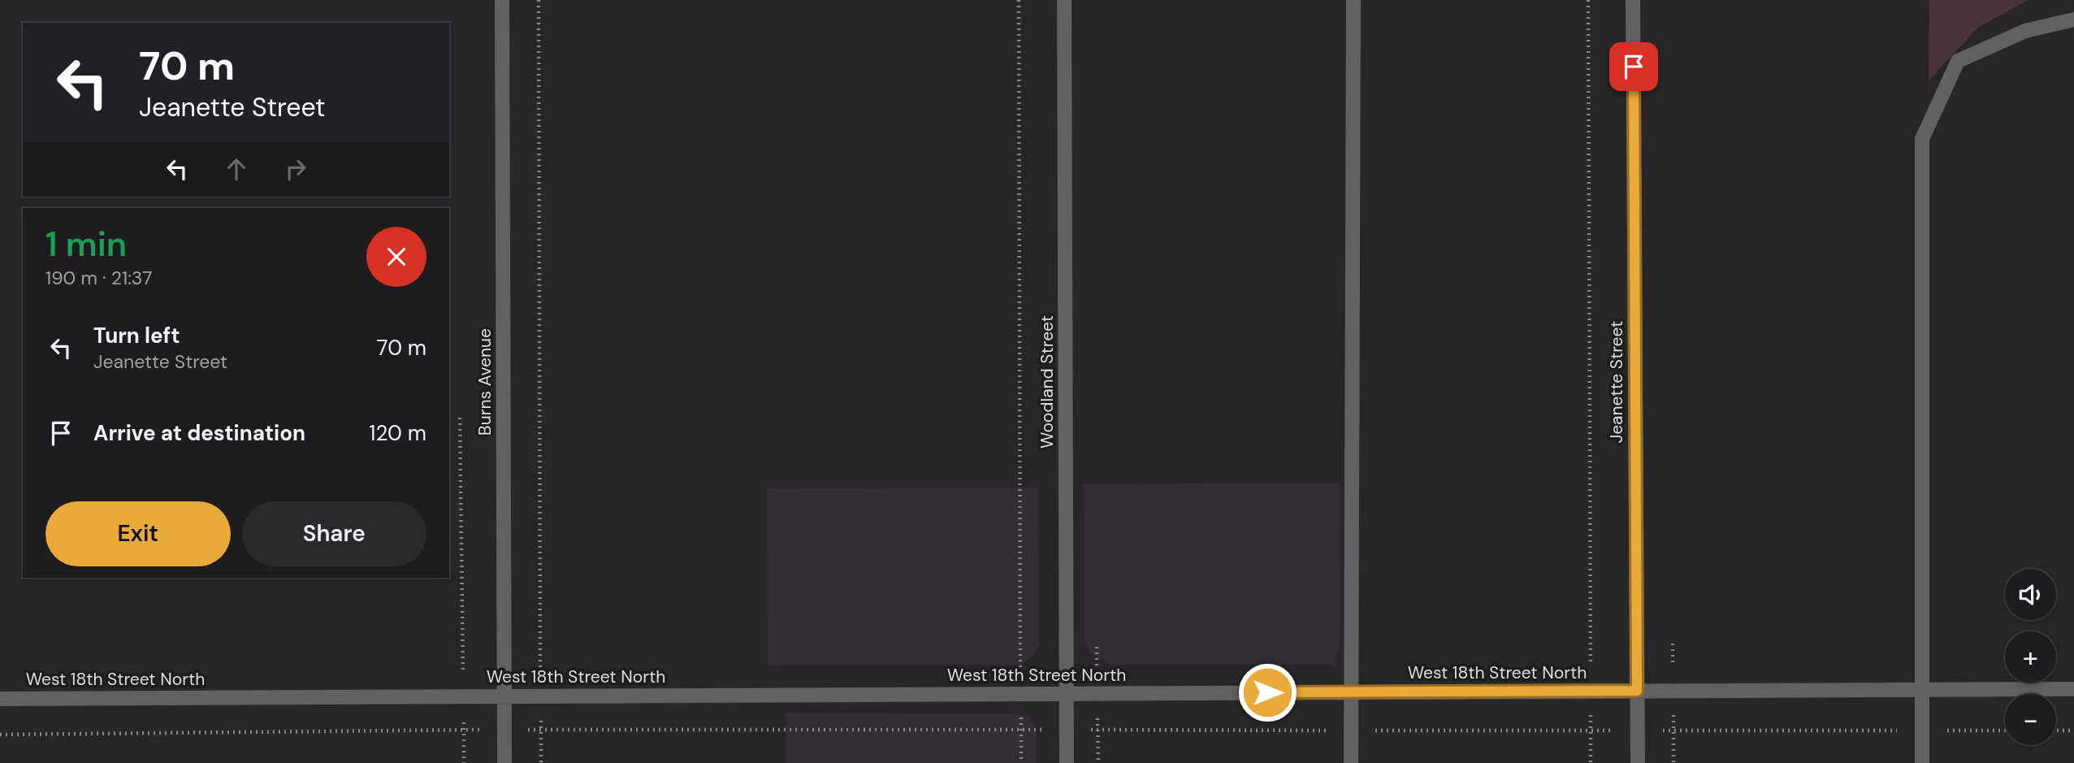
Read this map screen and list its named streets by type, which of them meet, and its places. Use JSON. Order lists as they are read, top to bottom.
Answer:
{
  "streets": {
    "street": [
      "Burns Avenue",
      "Woodland Street",
      "Jeanette Street",
      "West 18th Street North"
    ]
  },
  "crossings": [
    ["Burns Avenue", "West 18th Street North"],
    ["Woodland Street", "West 18th Street North"],
    ["Jeanette Street", "West 18th Street North"]
  ],
  "page": {
    "turn": ["70 m", "Jeanette Street"],
    "heading": ["1 min", "190 m · 21:37"],
    "list": [
      {
        "name": "Turn left",
        "note": "Jeanette Street",
        "value": "70 m"
      },
      {
        "name": "Arrive at destination",
        "value": "120 m"
      }
    ],
    "buttons": ["Exit", "Share"],
    "map_buttons": ["+", "−"]
  }
}
